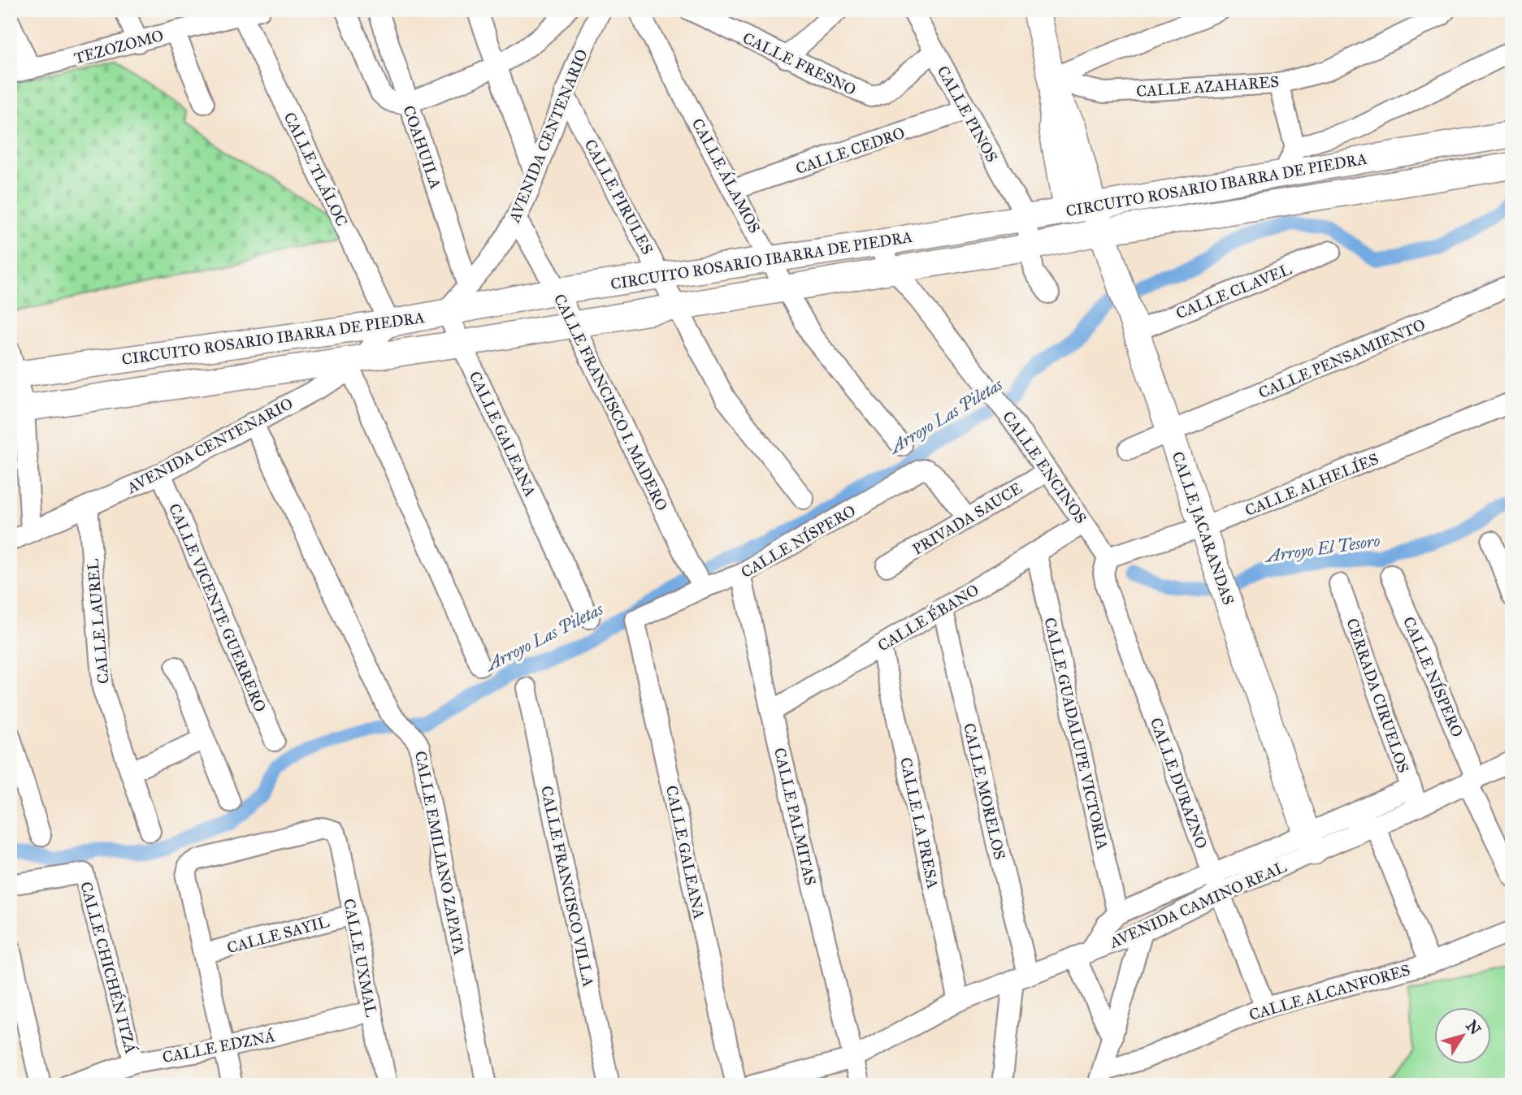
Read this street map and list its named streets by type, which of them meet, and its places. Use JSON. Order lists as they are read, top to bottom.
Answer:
{
  "streets": {
    "main road": ["CIRCUITO ROSARIO IBARRA DE PIEDRA", "CALLE JACARANDAS"],
    "street": [
      "TEZOZOMO",
      "CALLE FRESNO",
      "CALLE AZAHARES",
      "CALLE PINOS",
      "AVENIDA CENTENARIO",
      "COAHUILA",
      "CALLE CEDRO",
      "CALLE TLÁLOC",
      "CALLE ÁLAMOS",
      "CALLE PIRULES",
      "CALLE CLAVEL",
      "CALLE PENSAMIENTO",
      "CALLE FRANCISCO I. MADERO",
      "CALLE GALEANA",
      "CALLE ENCINOS",
      "CALLE ALHELÍES",
      "PRIVADA SAUCE",
      "CALLE NÍSPERO",
      "CALLE VICENTE GUERRERO",
      "CALLE ÉBANO",
      "CALLE LAUREL",
      "CERRADA CIRUELOS",
      "CALLE GUADALUPE VICTORIA",
      "CALLE DURAZNO",
      "CALLE MORELOS",
      "CALLE PALMITAS",
      "CALLE LA PRESA",
      "CALLE EMILIANO ZAPATA",
      "CALLE FRANCISCO VILLA",
      "AVENIDA CAMINO REAL",
      "CALLE SAYIL",
      "CALLE UXMAL",
      "CALLE CHICHÉN ITZÁ",
      "CALLE ALCANFORES",
      "CALLE EDZNÁ"
    ]
  },
  "crossings": [
    ["TEZOZOMO", "CALLE TLÁLOC"],
    ["CALLE FRESNO", "CALLE PINOS"],
    ["CALLE AZAHARES", "CALLE JACARANDAS"],
    ["CALLE PINOS", "CALLE CEDRO"],
    ["CALLE PINOS", "CIRCUITO ROSARIO IBARRA DE PIEDRA"],
    ["AVENIDA CENTENARIO", "COAHUILA"],
    ["AVENIDA CENTENARIO", "CALLE TLÁLOC"],
    ["AVENIDA CENTENARIO", "CIRCUITO ROSARIO IBARRA DE PIEDRA"],
    ["AVENIDA CENTENARIO", "CALLE PIRULES"],
    ["AVENIDA CENTENARIO", "CALLE FRANCISCO I. MADERO"],
    ["AVENIDA CENTENARIO", "CALLE GALEANA"],
    ["AVENIDA CENTENARIO", "CALLE VICENTE GUERRERO"],
    ["AVENIDA CENTENARIO", "CALLE LAUREL"],
    ["AVENIDA CENTENARIO", "CALLE EMILIANO ZAPATA"],
    ["CALLE CEDRO", "CALLE ÁLAMOS"],
    ["CALLE TLÁLOC", "CIRCUITO ROSARIO IBARRA DE PIEDRA"],
    ["CALLE ÁLAMOS", "CIRCUITO ROSARIO IBARRA DE PIEDRA"],
    ["CIRCUITO ROSARIO IBARRA DE PIEDRA", "CALLE PIRULES"],
    ["CIRCUITO ROSARIO IBARRA DE PIEDRA", "CALLE FRANCISCO I. MADERO"],
    ["CIRCUITO ROSARIO IBARRA DE PIEDRA", "CALLE GALEANA"],
    ["CIRCUITO ROSARIO IBARRA DE PIEDRA", "CALLE ENCINOS"],
    ["CIRCUITO ROSARIO IBARRA DE PIEDRA", "CALLE JACARANDAS"],
    ["CALLE CLAVEL", "CALLE JACARANDAS"],
    ["CALLE PENSAMIENTO", "CALLE JACARANDAS"],
    ["CALLE FRANCISCO I. MADERO", "CALLE NÍSPERO"],
    ["CALLE GALEANA", "CALLE NÍSPERO"],
    ["CALLE ENCINOS", "CALLE ALHELÍES"],
    ["CALLE ENCINOS", "PRIVADA SAUCE"],
    ["CALLE ENCINOS", "CALLE ÉBANO"],
    ["CALLE ENCINOS", "CALLE DURAZNO"],
    ["CALLE ALHELÍES", "CALLE JACARANDAS"],
    ["CALLE ALHELÍES", "CALLE DURAZNO"],
    ["PRIVADA SAUCE", "CALLE NÍSPERO"],
    ["CALLE JACARANDAS", "AVENIDA CAMINO REAL"],
    ["CALLE NÍSPERO", "CALLE PALMITAS"],
    ["CALLE NÍSPERO", "AVENIDA CAMINO REAL"],
    ["CALLE ÉBANO", "CALLE GUADALUPE VICTORIA"],
    ["CALLE ÉBANO", "CALLE MORELOS"],
    ["CALLE ÉBANO", "CALLE PALMITAS"],
    ["CALLE ÉBANO", "CALLE LA PRESA"],
    ["CERRADA CIRUELOS", "AVENIDA CAMINO REAL"],
    ["CALLE DURAZNO", "AVENIDA CAMINO REAL"],
    ["CALLE DURAZNO", "CALLE ALCANFORES"],
    ["CALLE MORELOS", "AVENIDA CAMINO REAL"],
    ["CALLE PALMITAS", "AVENIDA CAMINO REAL"],
    ["CALLE LA PRESA", "AVENIDA CAMINO REAL"],
    ["CALLE SAYIL", "CALLE UXMAL"],
    ["CALLE UXMAL", "CALLE EDZNÁ"],
    ["CALLE CHICHÉN ITZÁ", "CALLE EDZNÁ"]
  ],
  "water": ["Arroyo Las Piletas", "Arroyo El Tesoro"],
  "north": "top right"
}
